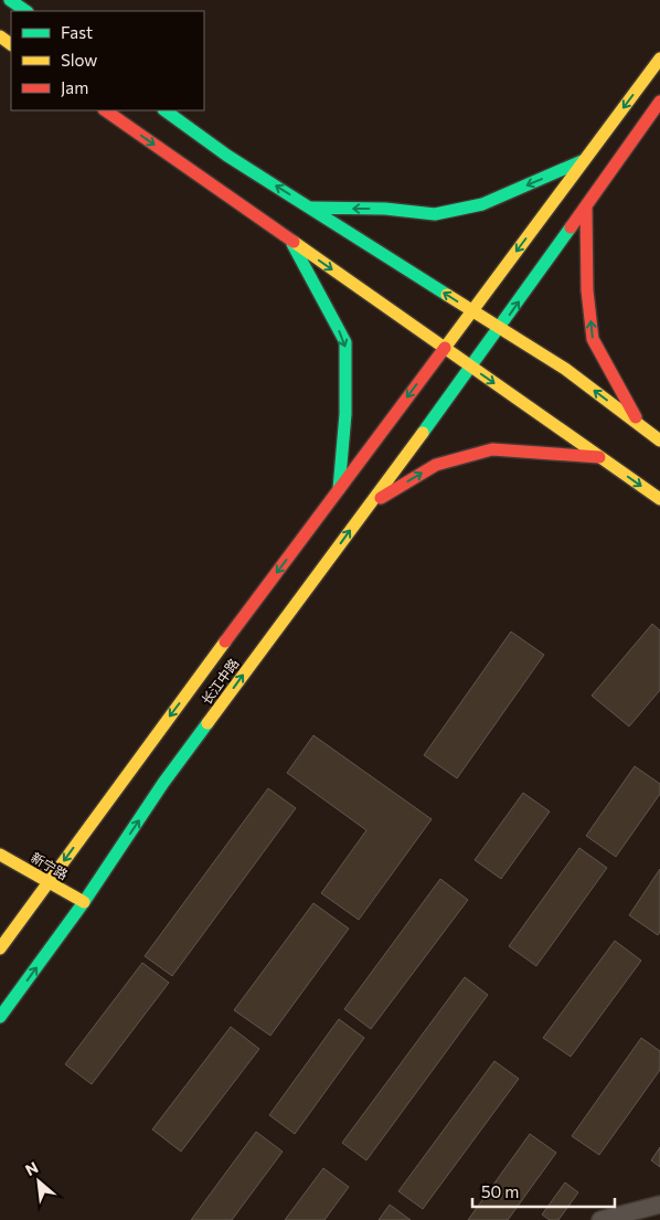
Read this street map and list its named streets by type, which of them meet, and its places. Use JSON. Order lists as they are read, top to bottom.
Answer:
{
  "streets": {
    "main road": ["长江中路", "新宁路"]
  },
  "crossings": [
    ["长江中路", "新宁路"]
  ],
  "legend": ["Fast", "Slow", "Jam"],
  "scale_bar": "50 m",
  "north": "top left"
}
